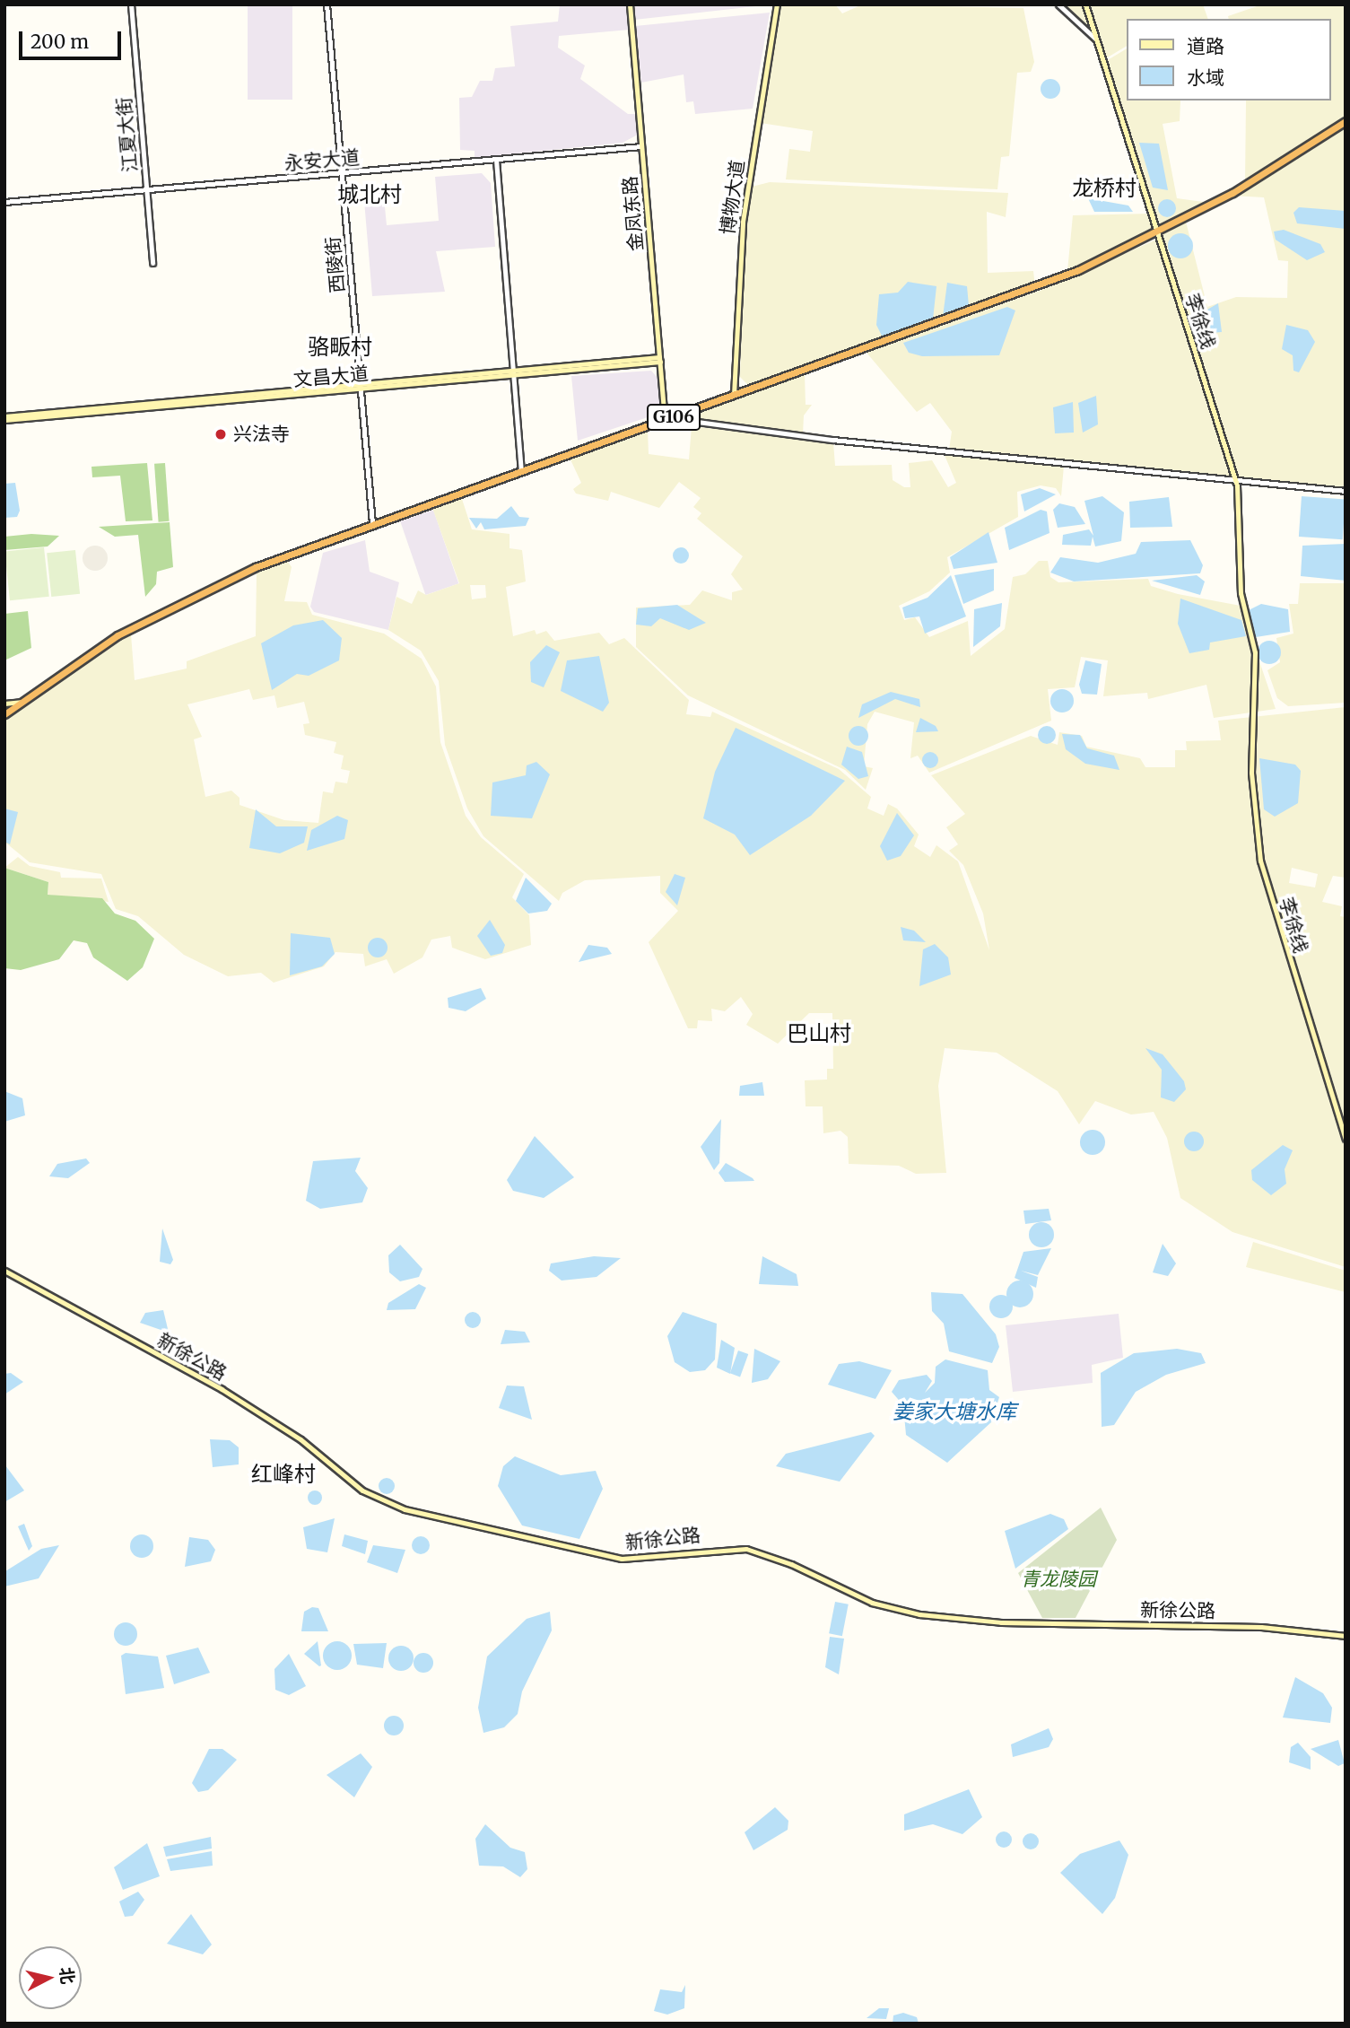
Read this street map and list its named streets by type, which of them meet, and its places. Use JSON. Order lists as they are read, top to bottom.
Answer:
{
  "streets": {
    "highway": ["G106"],
    "main road": [
      "博物大道",
      "金凤东路",
      "李徐线",
      "文昌大道",
      "新徐公路"
    ],
    "street": ["江夏大街", "永安大道", "西陵街"]
  },
  "crossings": [
    ["江夏大街", "永安大道"],
    ["永安大道", "金凤东路"],
    ["永安大道", "西陵街"],
    ["博物大道", "G106"],
    ["金凤东路", "文昌大道"],
    ["金凤东路", "G106"],
    ["西陵街", "文昌大道"],
    ["西陵街", "G106"],
    ["李徐线", "G106"]
  ],
  "districts": [
    "龙桥村",
    "城北村",
    "骆畈村",
    "巴山村",
    "红峰村"
  ],
  "water": ["姜家大塘水库"],
  "parks": ["青龙陵园"],
  "places": ["兴法寺"],
  "legend": ["道路", "水域"],
  "scale_bar": "200 m",
  "north": "right"
}
